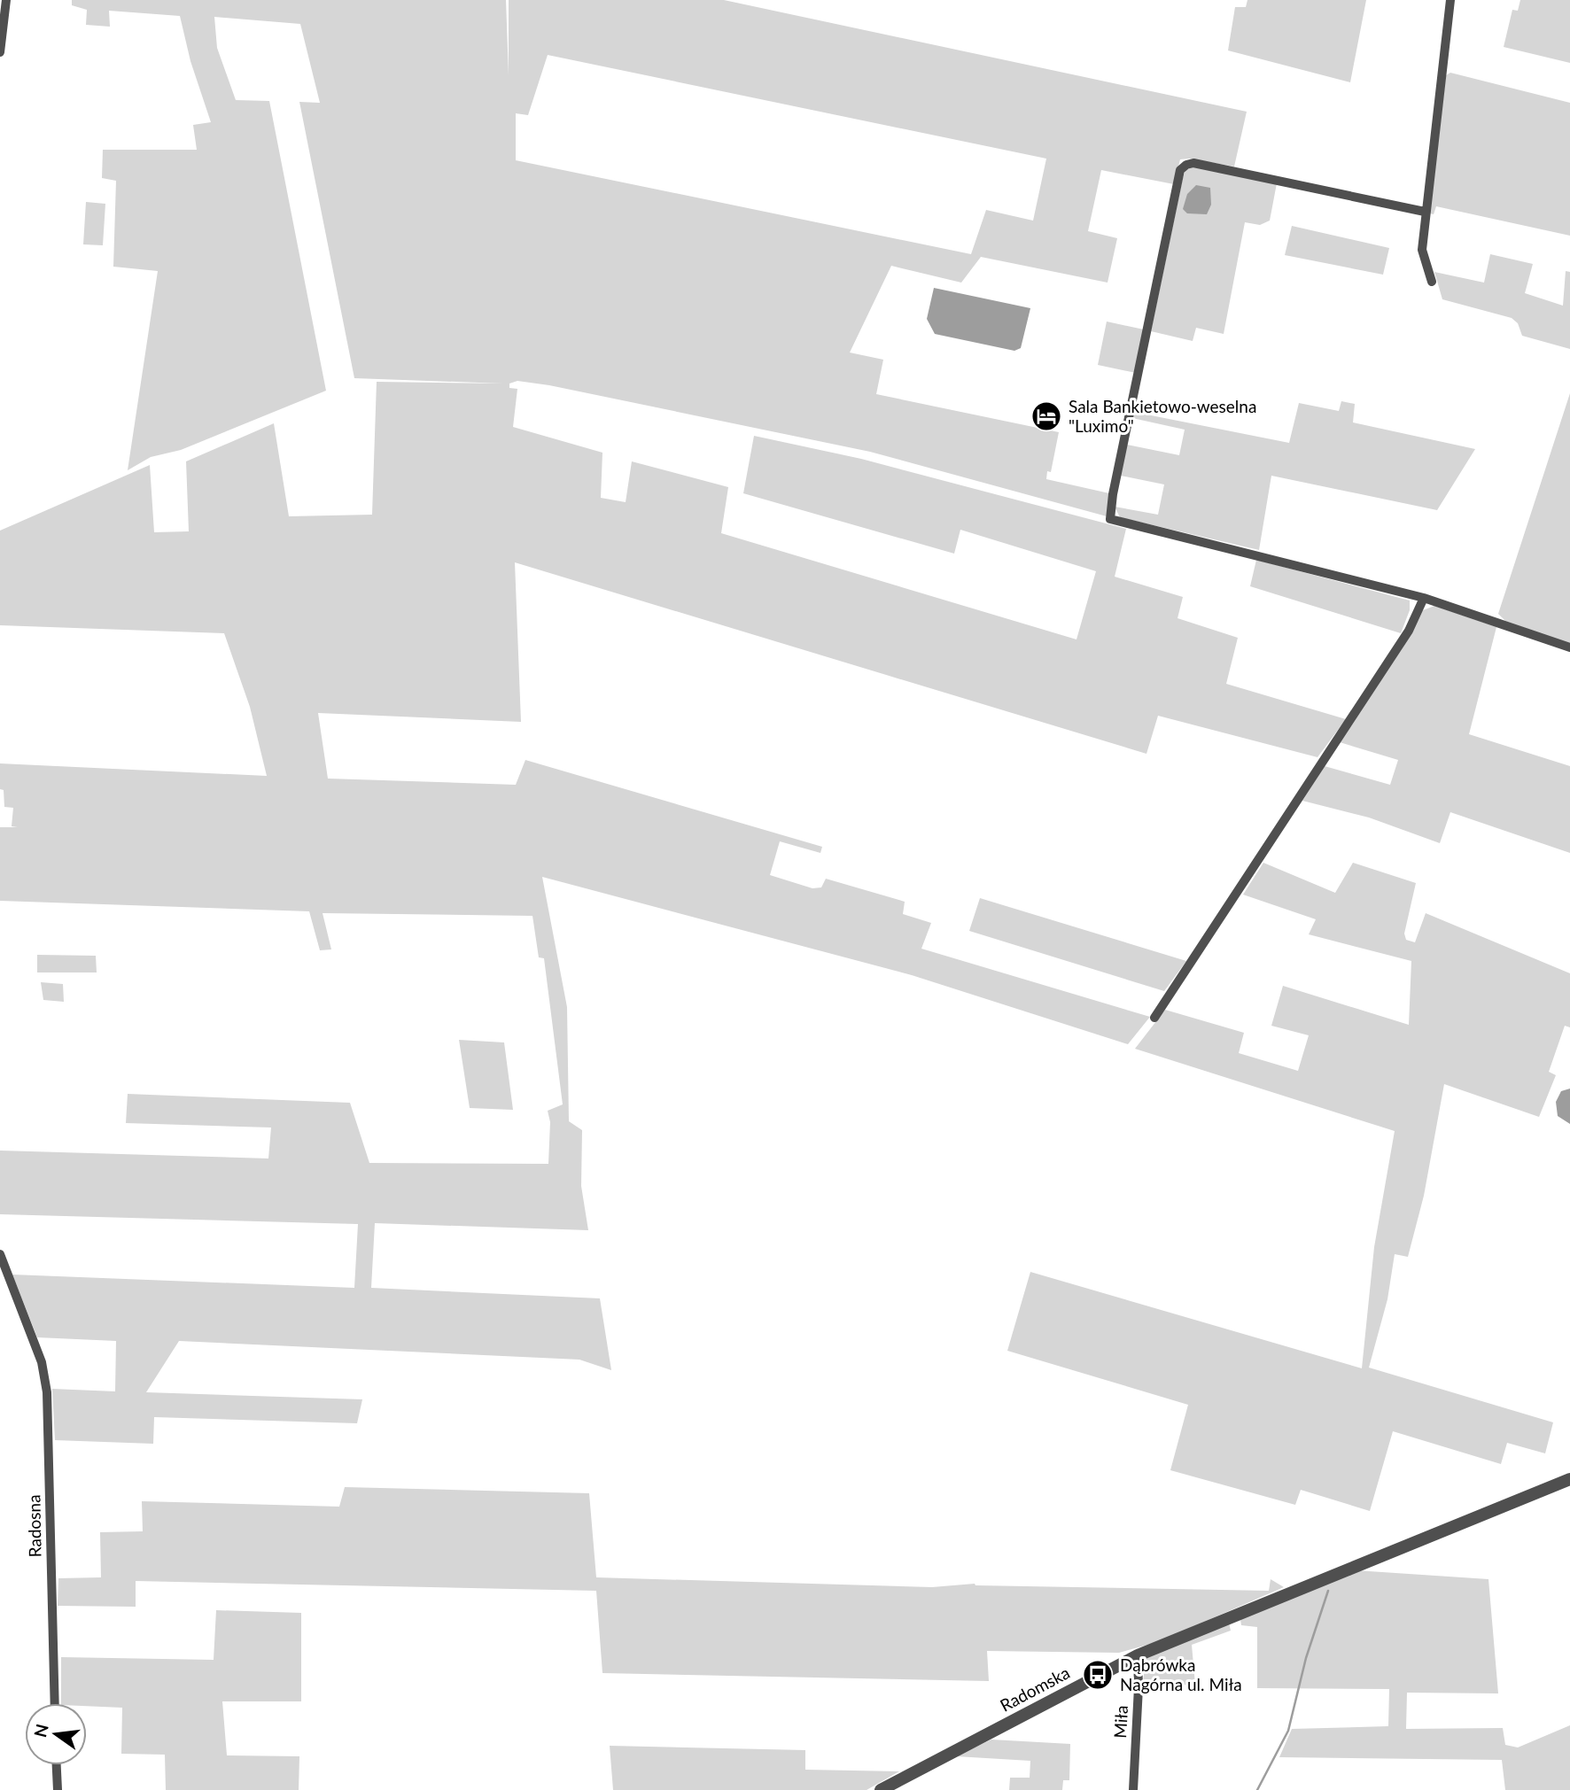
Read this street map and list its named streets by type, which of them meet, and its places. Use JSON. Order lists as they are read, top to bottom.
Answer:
{
  "streets": {
    "street": ["Radosna", "Radomska", "Miła"]
  },
  "crossings": [
    ["Radomska", "Miła"]
  ],
  "places": {
    "hotel": ["Sala Bankietowo-weselna \"Luximo\""],
    "bus stop": ["Dąbrówka Nagórna ul. Miła"]
  },
  "north": "left"
}
